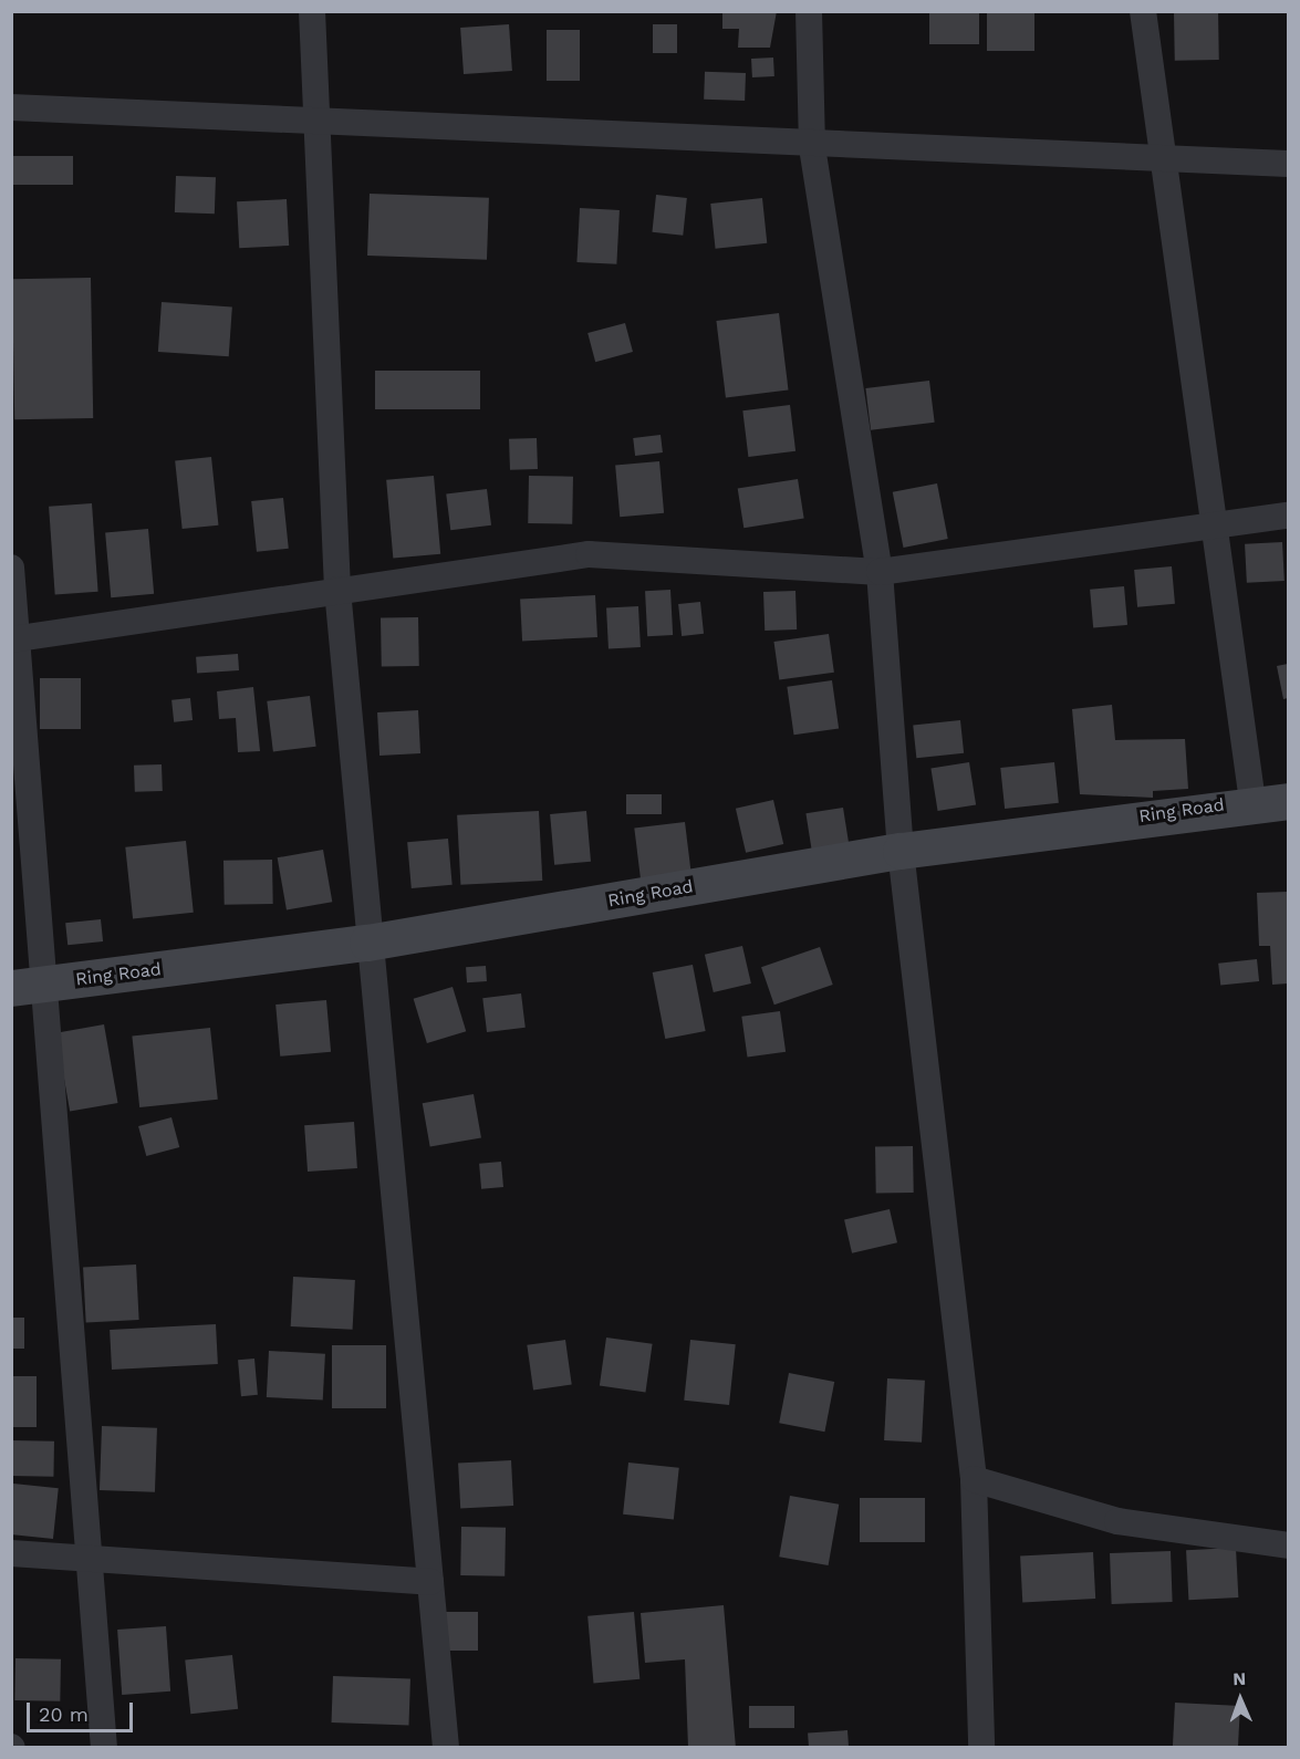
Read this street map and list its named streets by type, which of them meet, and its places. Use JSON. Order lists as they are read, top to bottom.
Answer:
{
  "streets": {
    "street": ["Ring Road"]
  },
  "scale_bar": "20 m",
  "north": "top"
}
